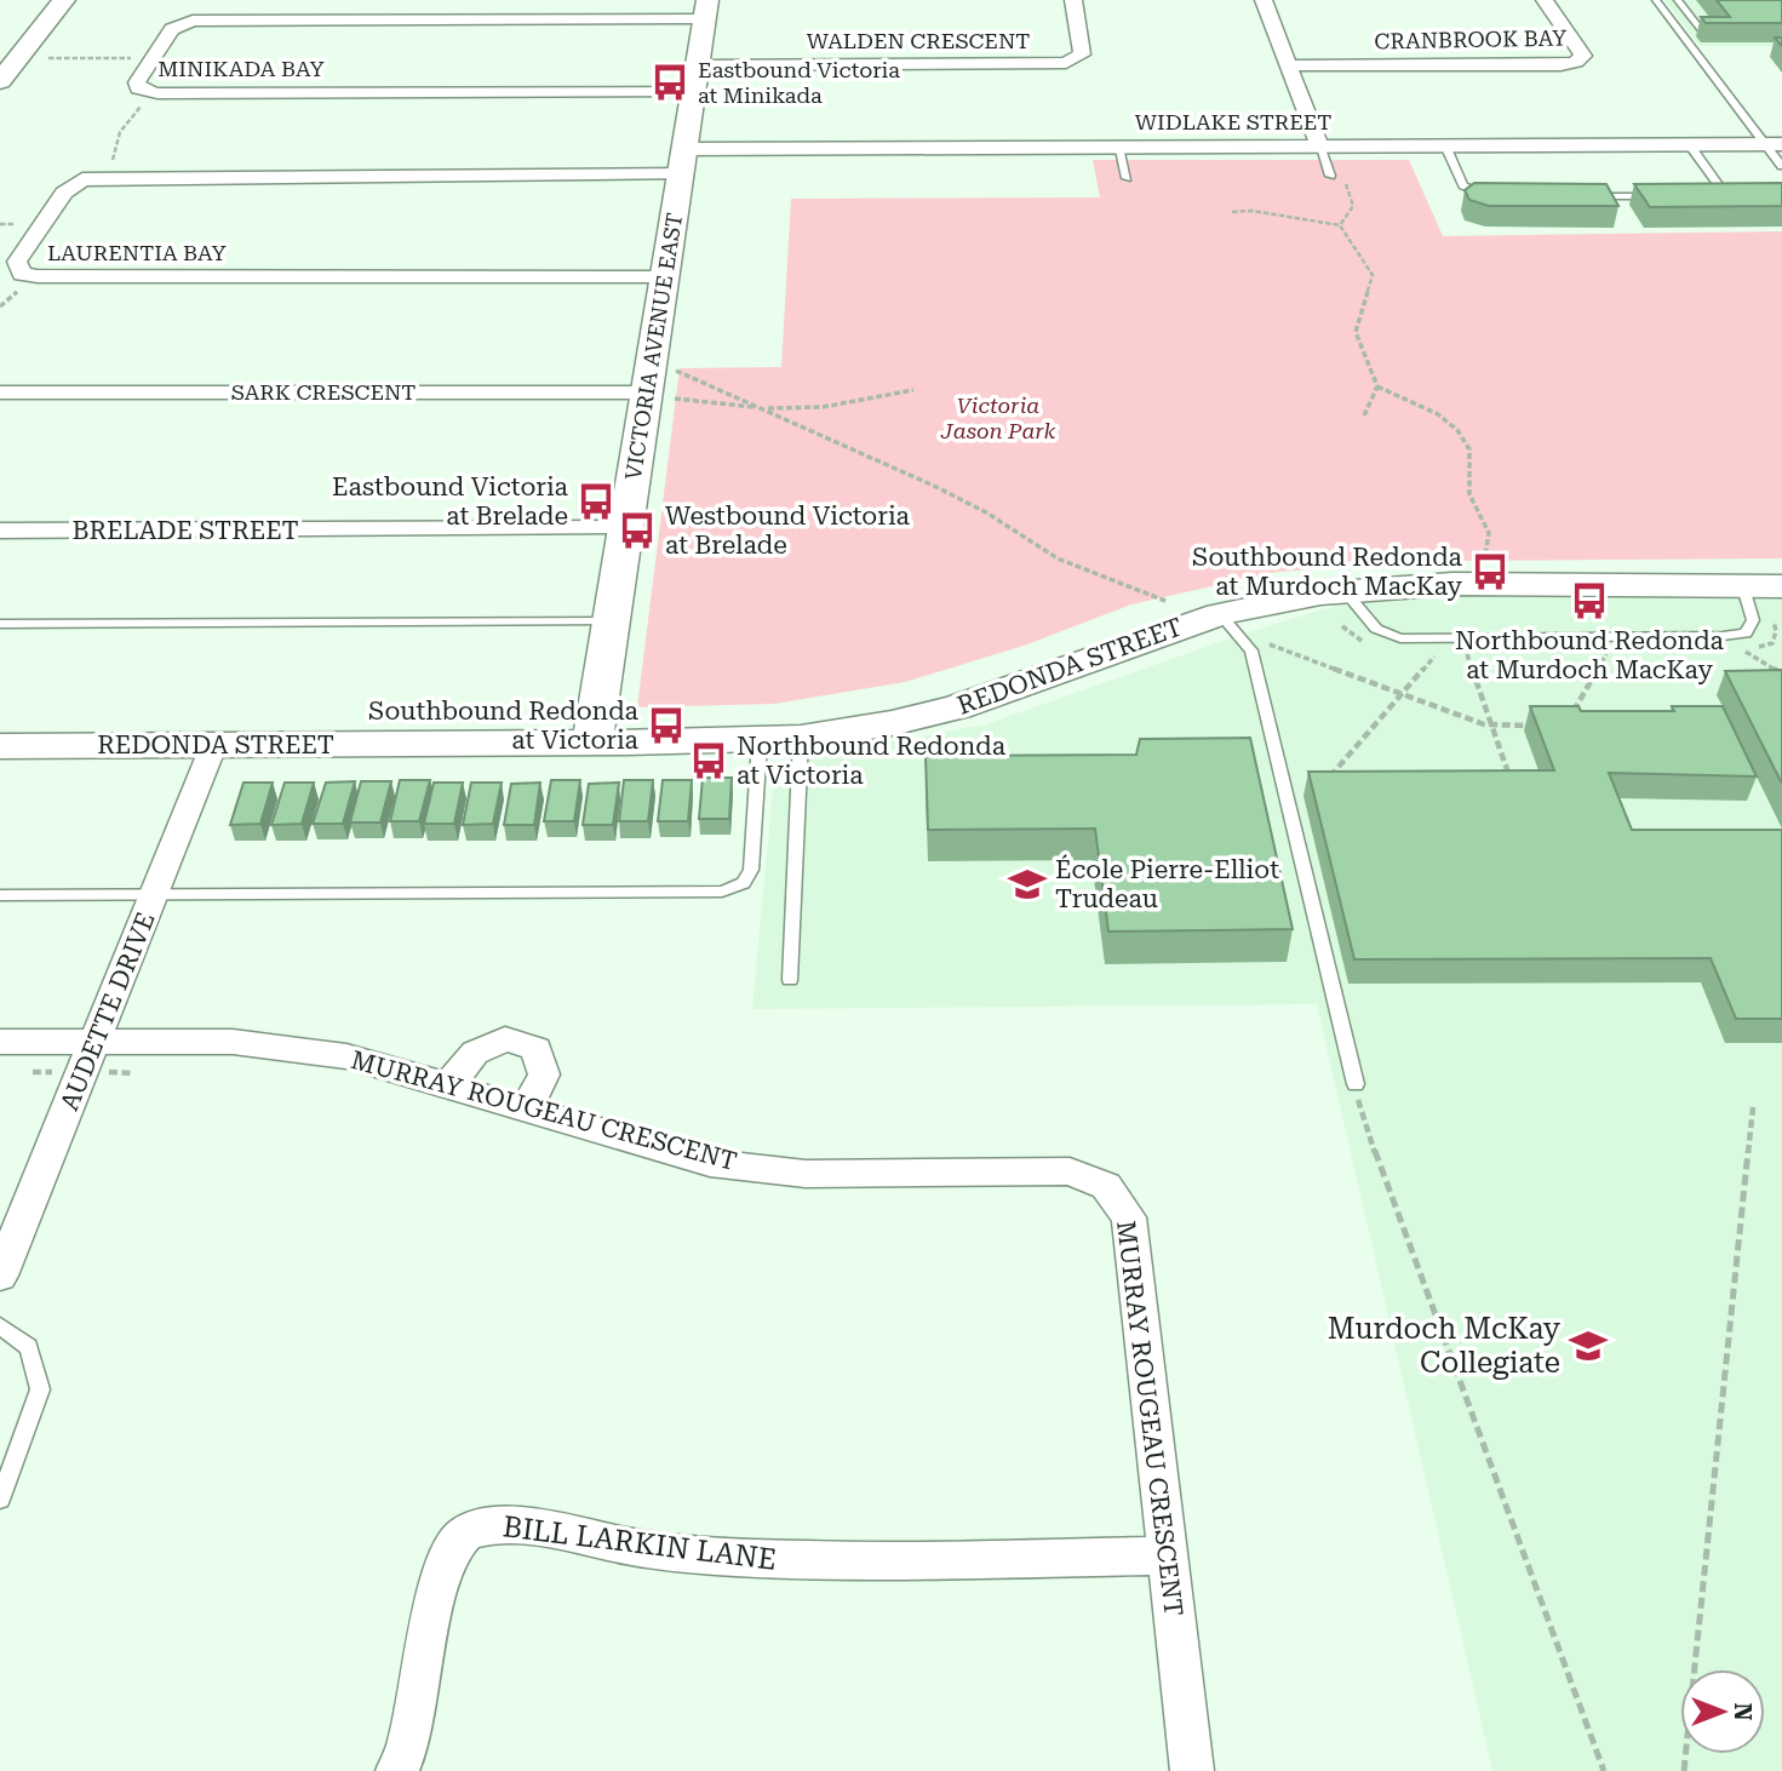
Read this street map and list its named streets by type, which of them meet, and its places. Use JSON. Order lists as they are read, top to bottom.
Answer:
{
  "streets": {
    "street": [
      "CRANBROOK BAY",
      "WALDEN CRESCENT",
      "MINIKADA BAY",
      "WIDLAKE STREET",
      "LAURENTIA BAY",
      "VICTORIA AVENUE EAST",
      "SARK CRESCENT",
      "BRELADE STREET",
      "REDONDA STREET",
      "AUDETTE DRIVE",
      "MURRAY ROUGEAU CRESCENT",
      "BILL LARKIN LANE"
    ]
  },
  "crossings": [
    ["WALDEN CRESCENT", "MINIKADA BAY"],
    ["WALDEN CRESCENT", "VICTORIA AVENUE EAST"],
    ["MINIKADA BAY", "VICTORIA AVENUE EAST"],
    ["WIDLAKE STREET", "LAURENTIA BAY"],
    ["WIDLAKE STREET", "VICTORIA AVENUE EAST"],
    ["LAURENTIA BAY", "VICTORIA AVENUE EAST"],
    ["VICTORIA AVENUE EAST", "SARK CRESCENT"],
    ["VICTORIA AVENUE EAST", "BRELADE STREET"],
    ["VICTORIA AVENUE EAST", "REDONDA STREET"],
    ["REDONDA STREET", "AUDETTE DRIVE"],
    ["AUDETTE DRIVE", "MURRAY ROUGEAU CRESCENT"],
    ["MURRAY ROUGEAU CRESCENT", "BILL LARKIN LANE"]
  ],
  "parks": ["Victoria Jason Park"],
  "places": {
    "bus stop": [
      "Eastbound Victoria at Minikada",
      "Eastbound Victoria at Brelade",
      "Westbound Victoria at Brelade",
      "Southbound Redonda at Murdoch MacKay",
      "Northbound Redonda at Murdoch MacKay",
      "Southbound Redonda at Victoria",
      "Northbound Redonda at Victoria"
    ],
    "school or university": ["École Pierre-Elliot Trudeau", "Murdoch McKay Collegiate"]
  },
  "north": "right"
}
